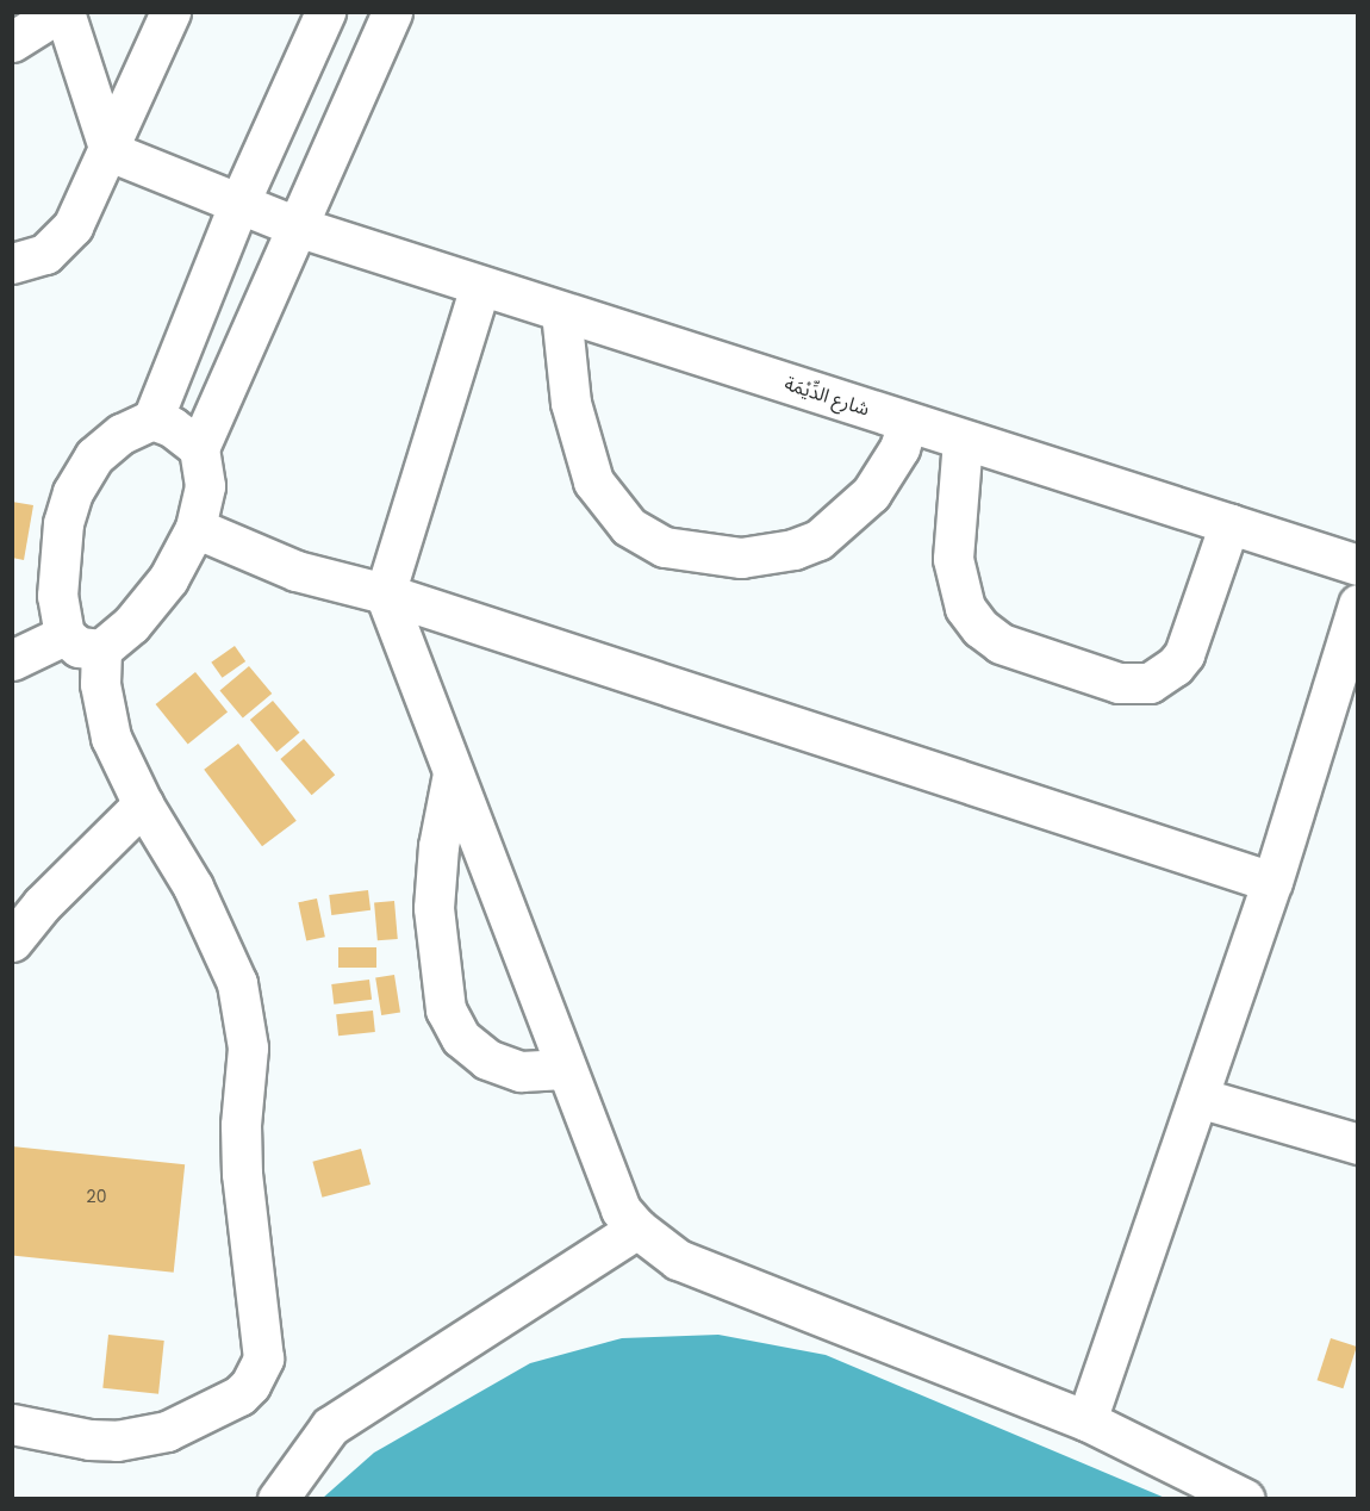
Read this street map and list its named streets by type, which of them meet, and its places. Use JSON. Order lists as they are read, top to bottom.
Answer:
{
  "streets": {
    "lane": ["شارع الدِّيْمَة"]
  },
  "house_numbers": ["20"]
}
